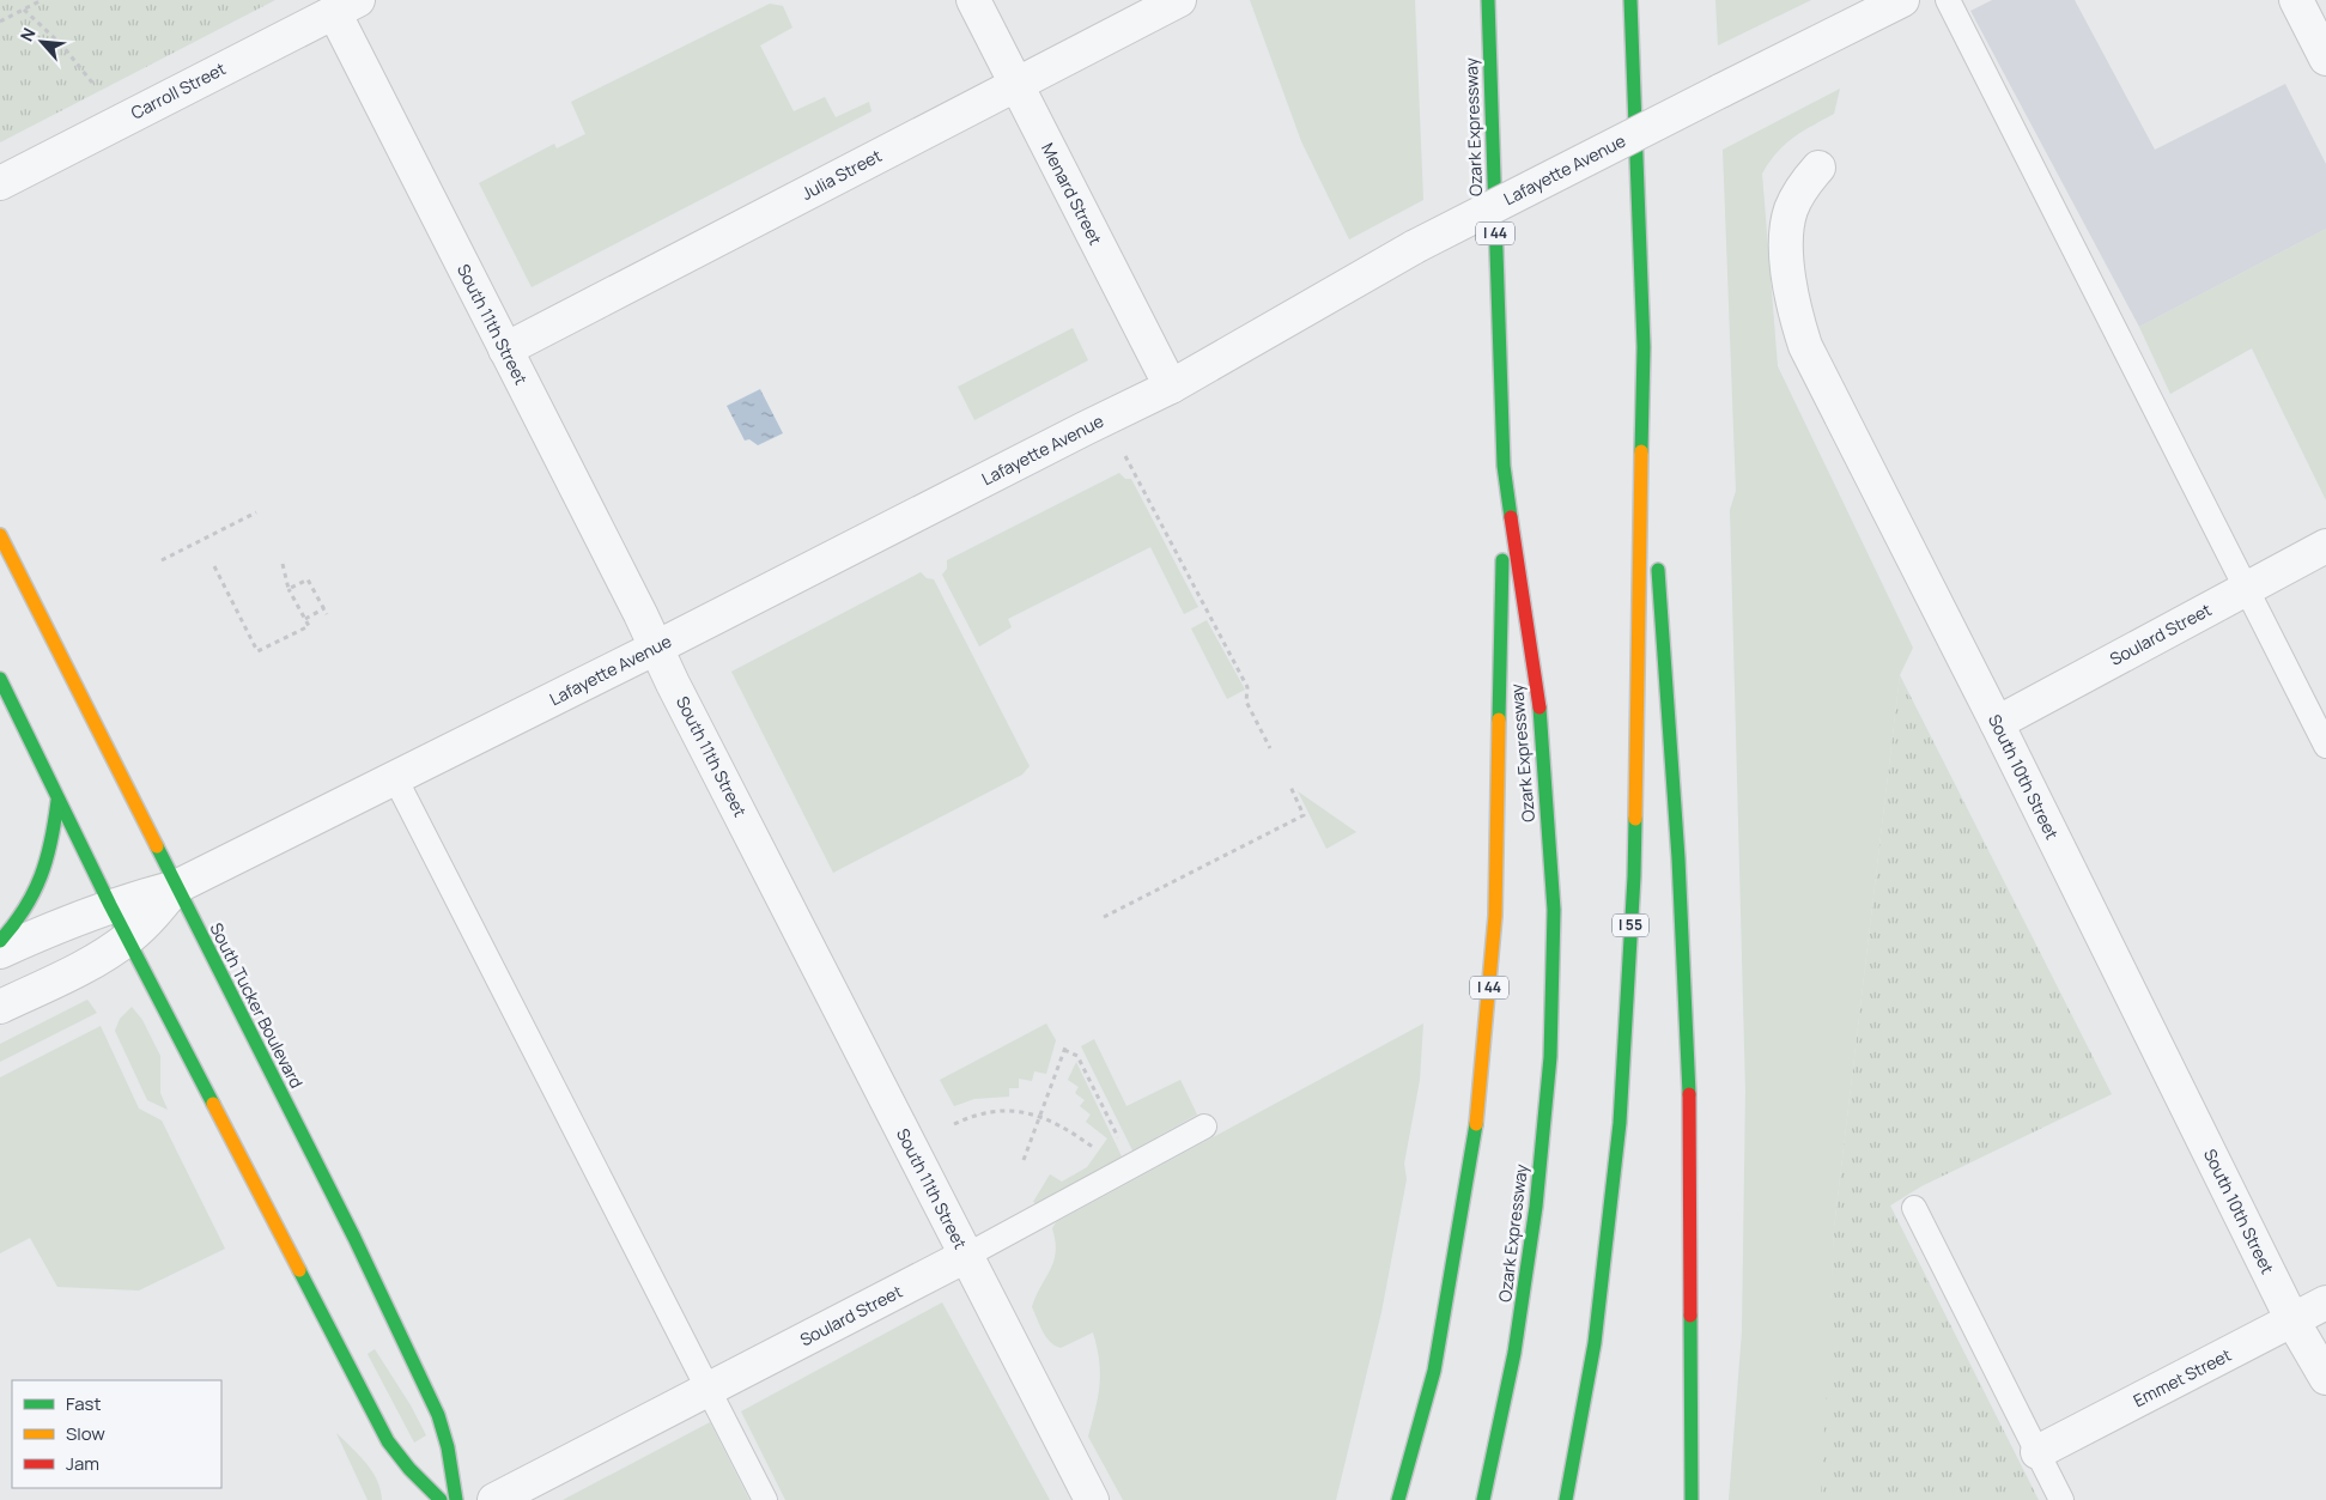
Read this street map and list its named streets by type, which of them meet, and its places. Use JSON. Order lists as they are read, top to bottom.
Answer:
{
  "streets": {
    "main road": [
      "Ozark Expressway",
      "I 44",
      "I 55",
      "South Tucker Boulevard"
    ],
    "street": [
      "Carroll Street",
      "Lafayette Avenue",
      "Julia Street",
      "Menard Street",
      "South 11th Street",
      "Soulard Street",
      "South 10th Street",
      "Emmet Street"
    ]
  },
  "crossings": [
    ["Carroll Street", "South 11th Street"],
    ["Ozark Expressway", "I 44"],
    ["Lafayette Avenue", "Menard Street"],
    ["Lafayette Avenue", "South 11th Street"],
    ["Lafayette Avenue", "South Tucker Boulevard"],
    ["Julia Street", "Menard Street"],
    ["Julia Street", "South 11th Street"],
    ["South 11th Street", "Soulard Street"],
    ["Soulard Street", "South 10th Street"],
    ["South 10th Street", "Emmet Street"]
  ],
  "legend": ["Fast", "Slow", "Jam"],
  "north": "top left"
}
